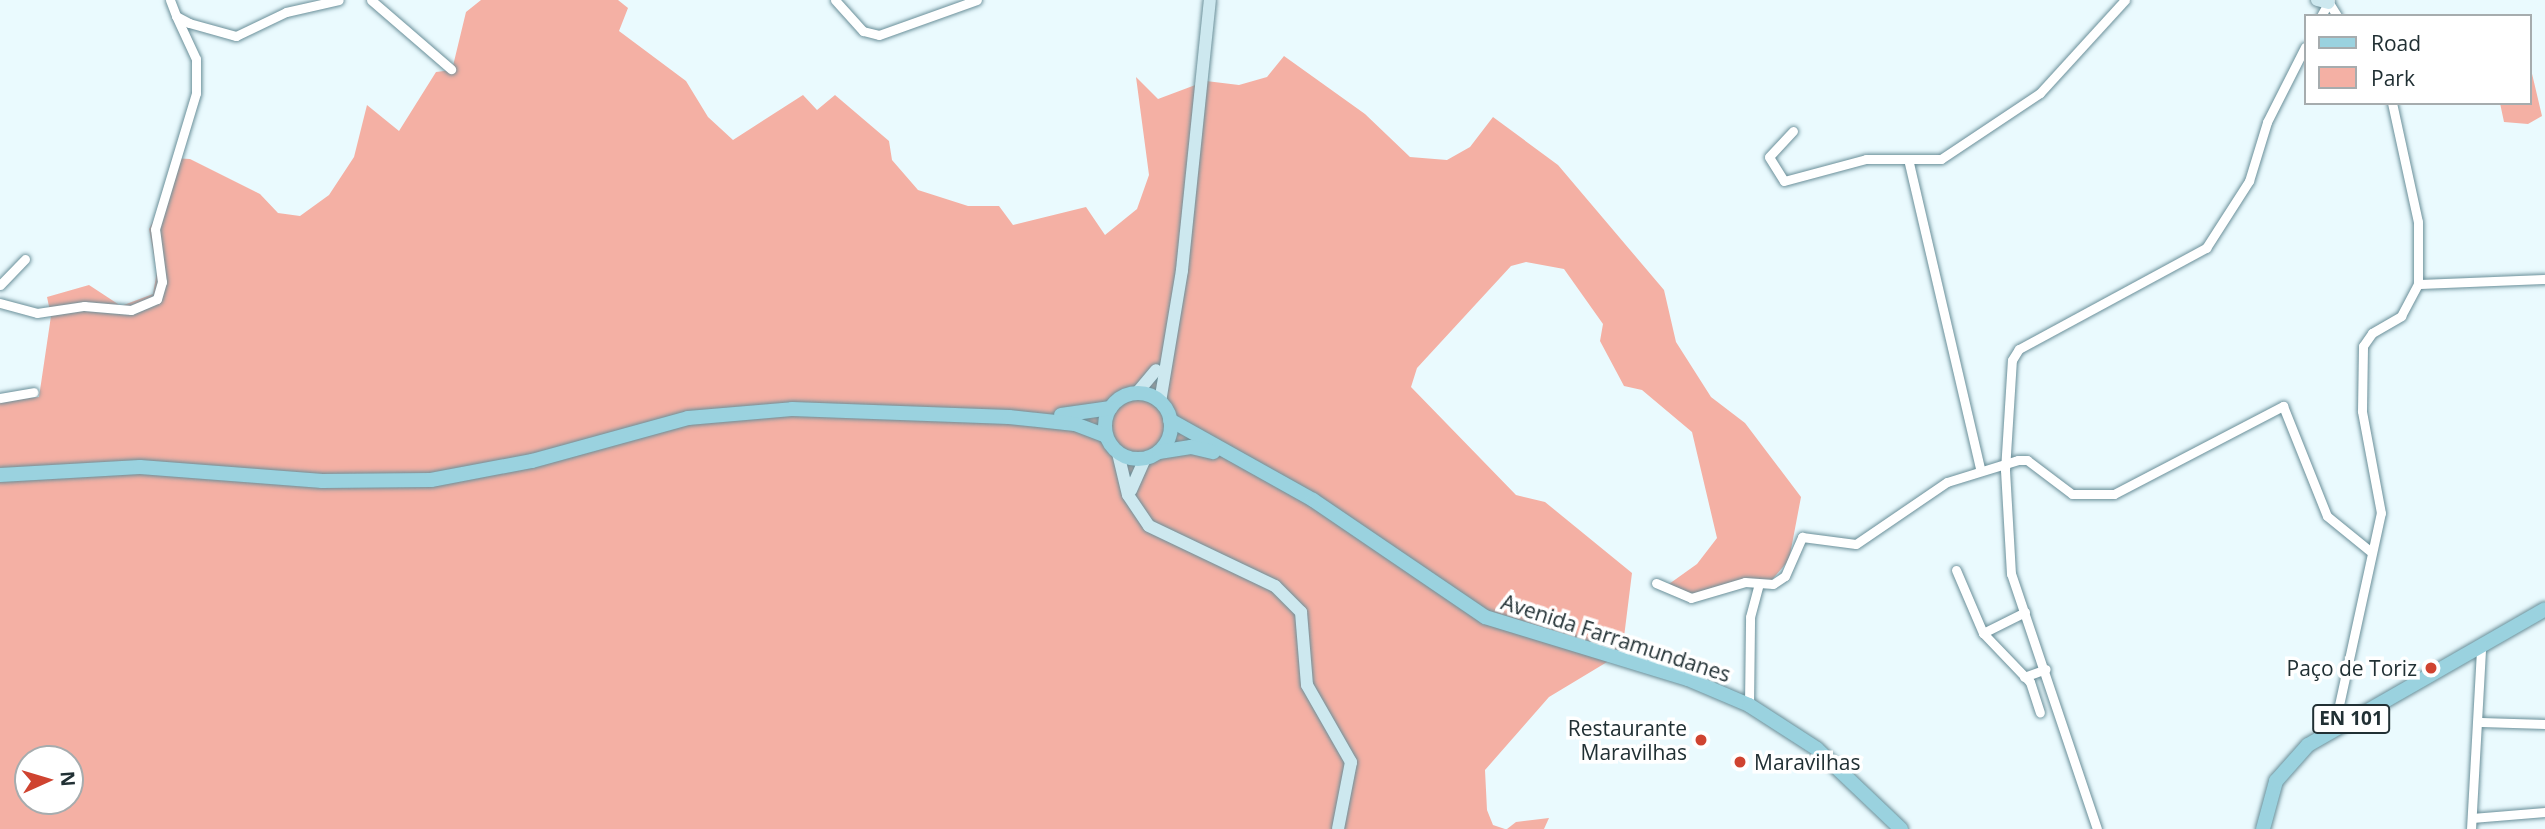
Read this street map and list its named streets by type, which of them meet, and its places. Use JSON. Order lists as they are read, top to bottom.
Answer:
{
  "streets": {
    "main road": ["Avenida Farramundanes", "EN 101"]
  },
  "places": ["Paço de Toriz", "Restaurante Maravilhas", "Maravilhas"],
  "legend": ["Road", "Park"],
  "north": "right"
}
